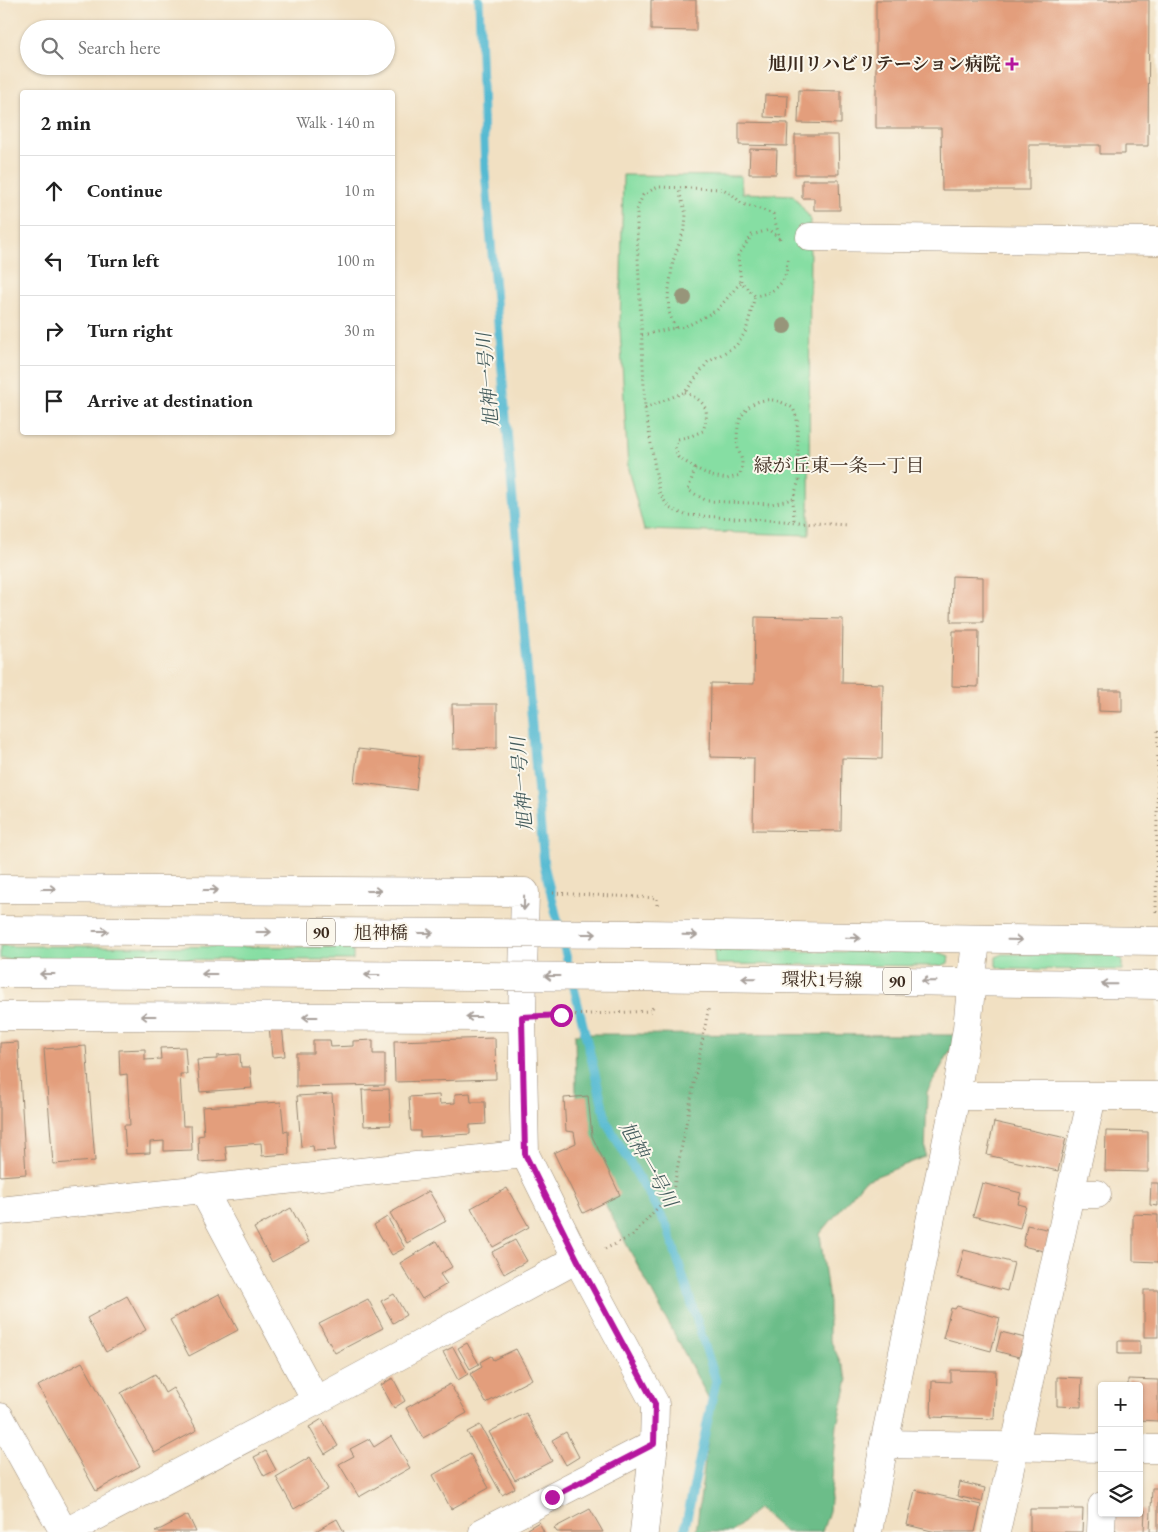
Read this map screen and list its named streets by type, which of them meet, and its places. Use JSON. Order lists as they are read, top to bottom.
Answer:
{
  "streets": {
    "street": ["90", "旭神橋", "環状1号線"]
  },
  "crossings": [
    ["90", "旭神橋"]
  ],
  "districts": ["緑が丘東一条一丁目"],
  "water": ["旭神一号川"],
  "places": {
    "health": ["旭川リハビリテーション病院"]
  },
  "page": {
    "search": "Search here",
    "heading": ["2 min", "Walk · 140 m"],
    "list": [
      ["Continue", "10 m"],
      ["Turn left", "100 m"],
      ["Turn right", "30 m"],
      "Arrive at destination"
    ],
    "map_buttons": ["+", "−"]
  }
}
